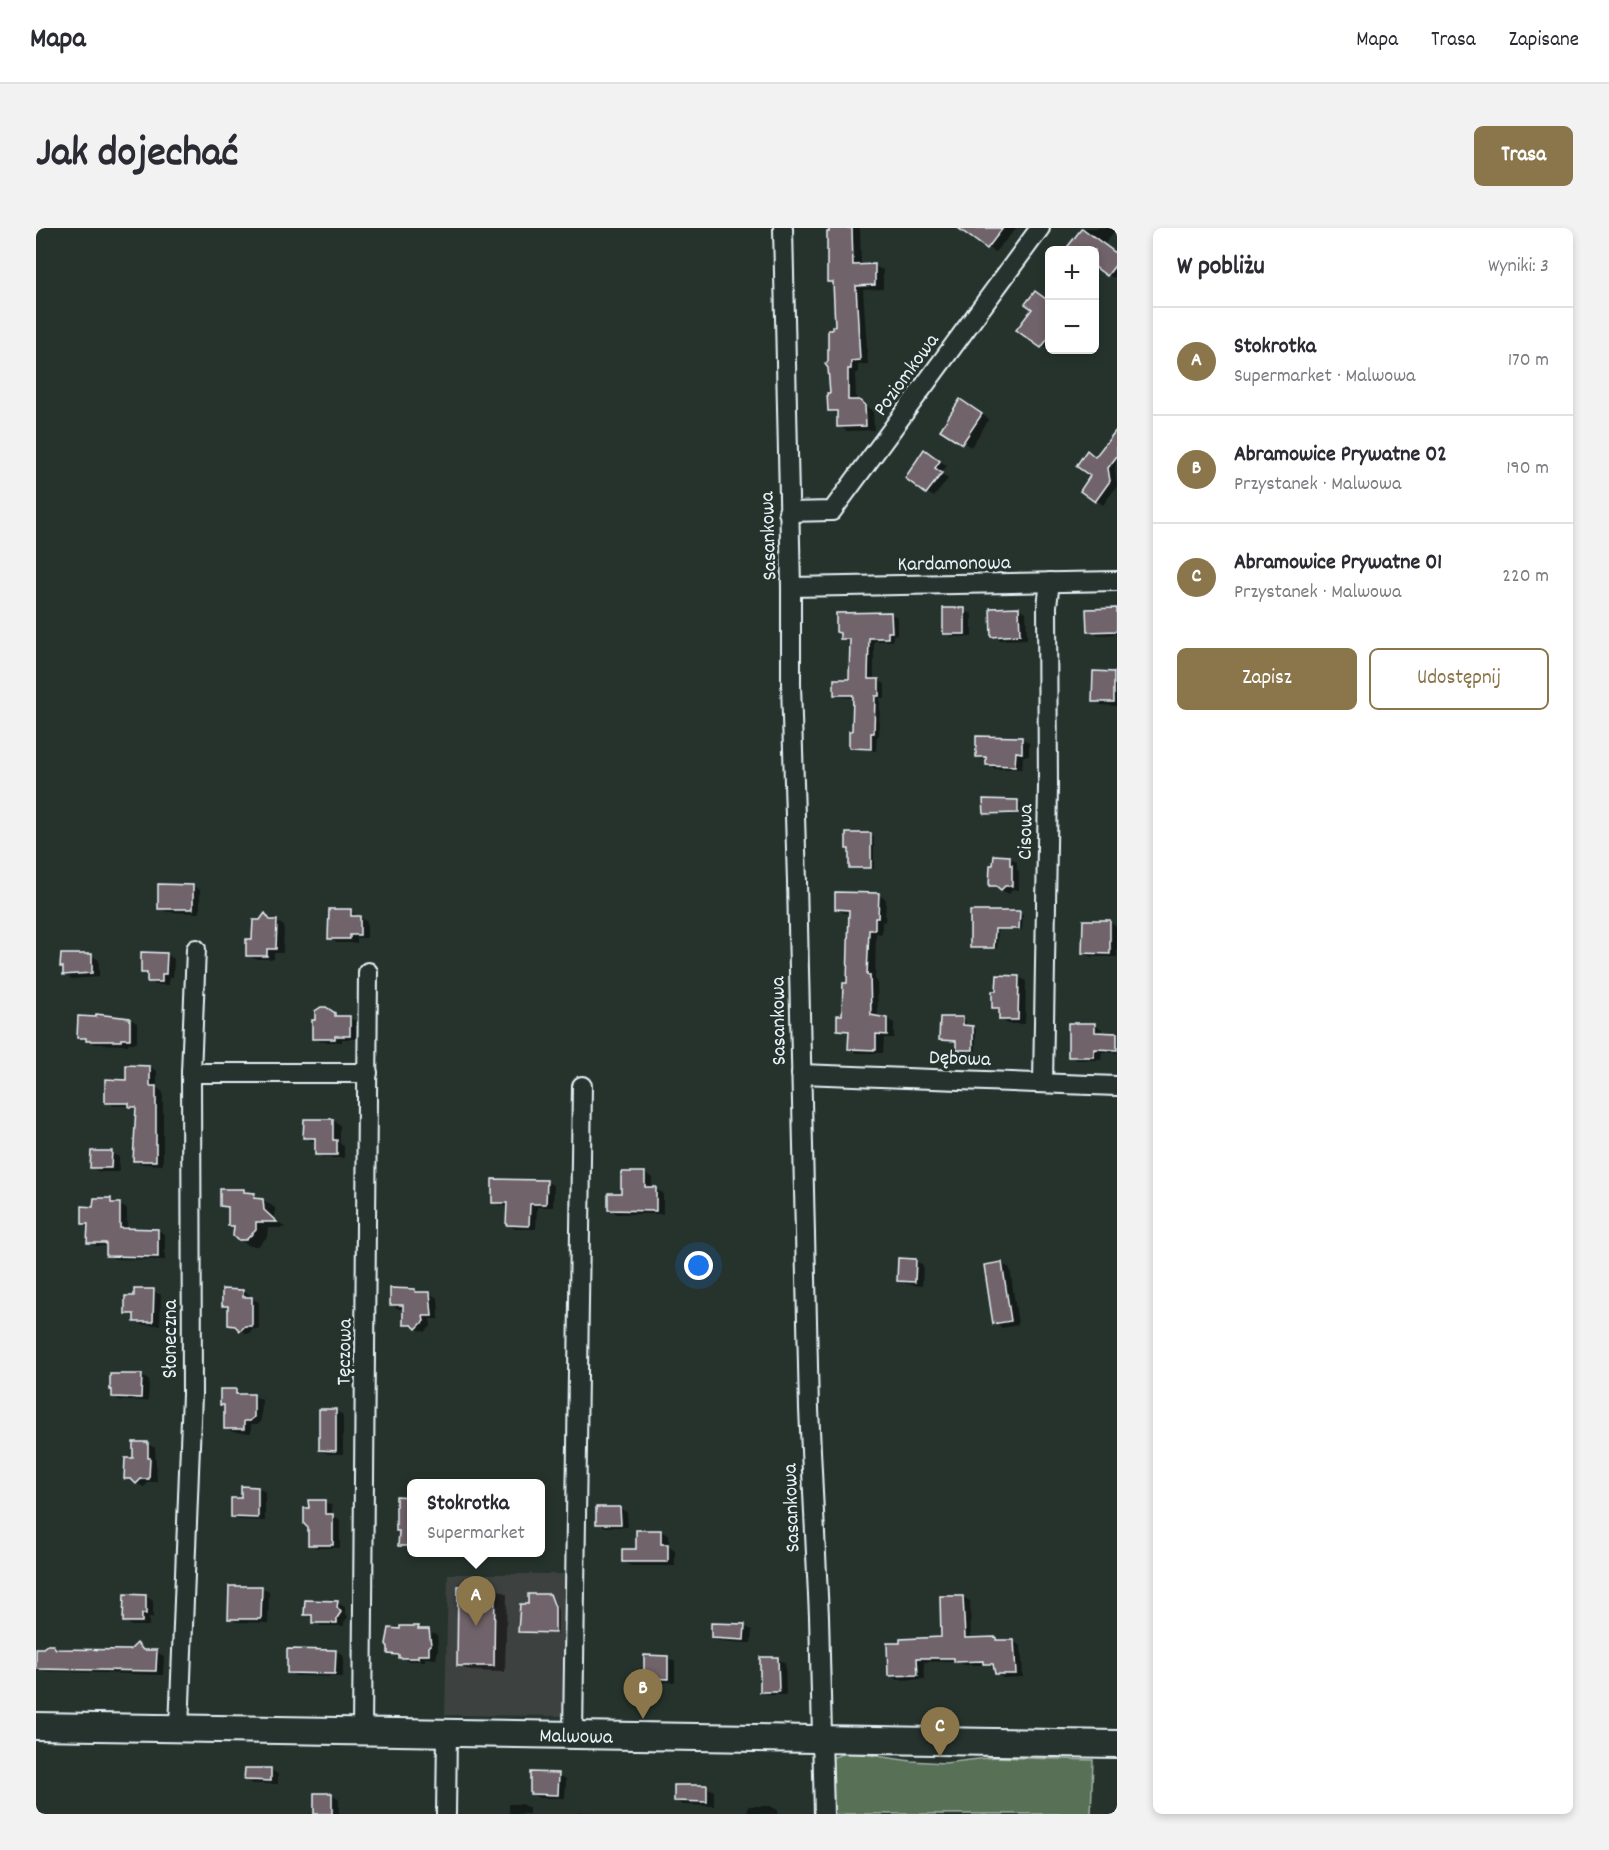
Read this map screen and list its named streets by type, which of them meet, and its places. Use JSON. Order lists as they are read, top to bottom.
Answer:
{
  "streets": {
    "street": [
      "Poziomkowa",
      "Sasankowa",
      "Kardamonowa",
      "Cisowa",
      "Dębowa",
      "Słoneczna",
      "Tęczowa",
      "Malwowa"
    ]
  },
  "crossings": [
    ["Poziomkowa", "Sasankowa"],
    ["Sasankowa", "Kardamonowa"],
    ["Sasankowa", "Dębowa"],
    ["Sasankowa", "Malwowa"],
    ["Kardamonowa", "Cisowa"],
    ["Cisowa", "Dębowa"],
    ["Słoneczna", "Malwowa"],
    ["Tęczowa", "Malwowa"]
  ],
  "page": {
    "header": "Mapa",
    "nav": ["Mapa", "Trasa", "Zapisane"],
    "title": "Jak dojechać",
    "buttons": [
      "Trasa",
      ["Zapisz", "Udostępnij"]
    ],
    "heading": ["W pobliżu", "Wyniki: 3"],
    "map_buttons": ["+", "−"],
    "list": [
      {
        "mark": "A",
        "name": "Stokrotka",
        "note": "Supermarket · Malwowa",
        "value": "170 m"
      },
      {
        "mark": "B",
        "name": "Abramowice Prywatne 02",
        "note": "Przystanek · Malwowa",
        "value": "190 m"
      },
      {
        "mark": "C",
        "name": "Abramowice Prywatne 01",
        "note": "Przystanek · Malwowa",
        "value": "220 m"
      }
    ],
    "popup": ["Stokrotka", "Supermarket"],
    "pins": ["A", "B", "C"]
  }
}
